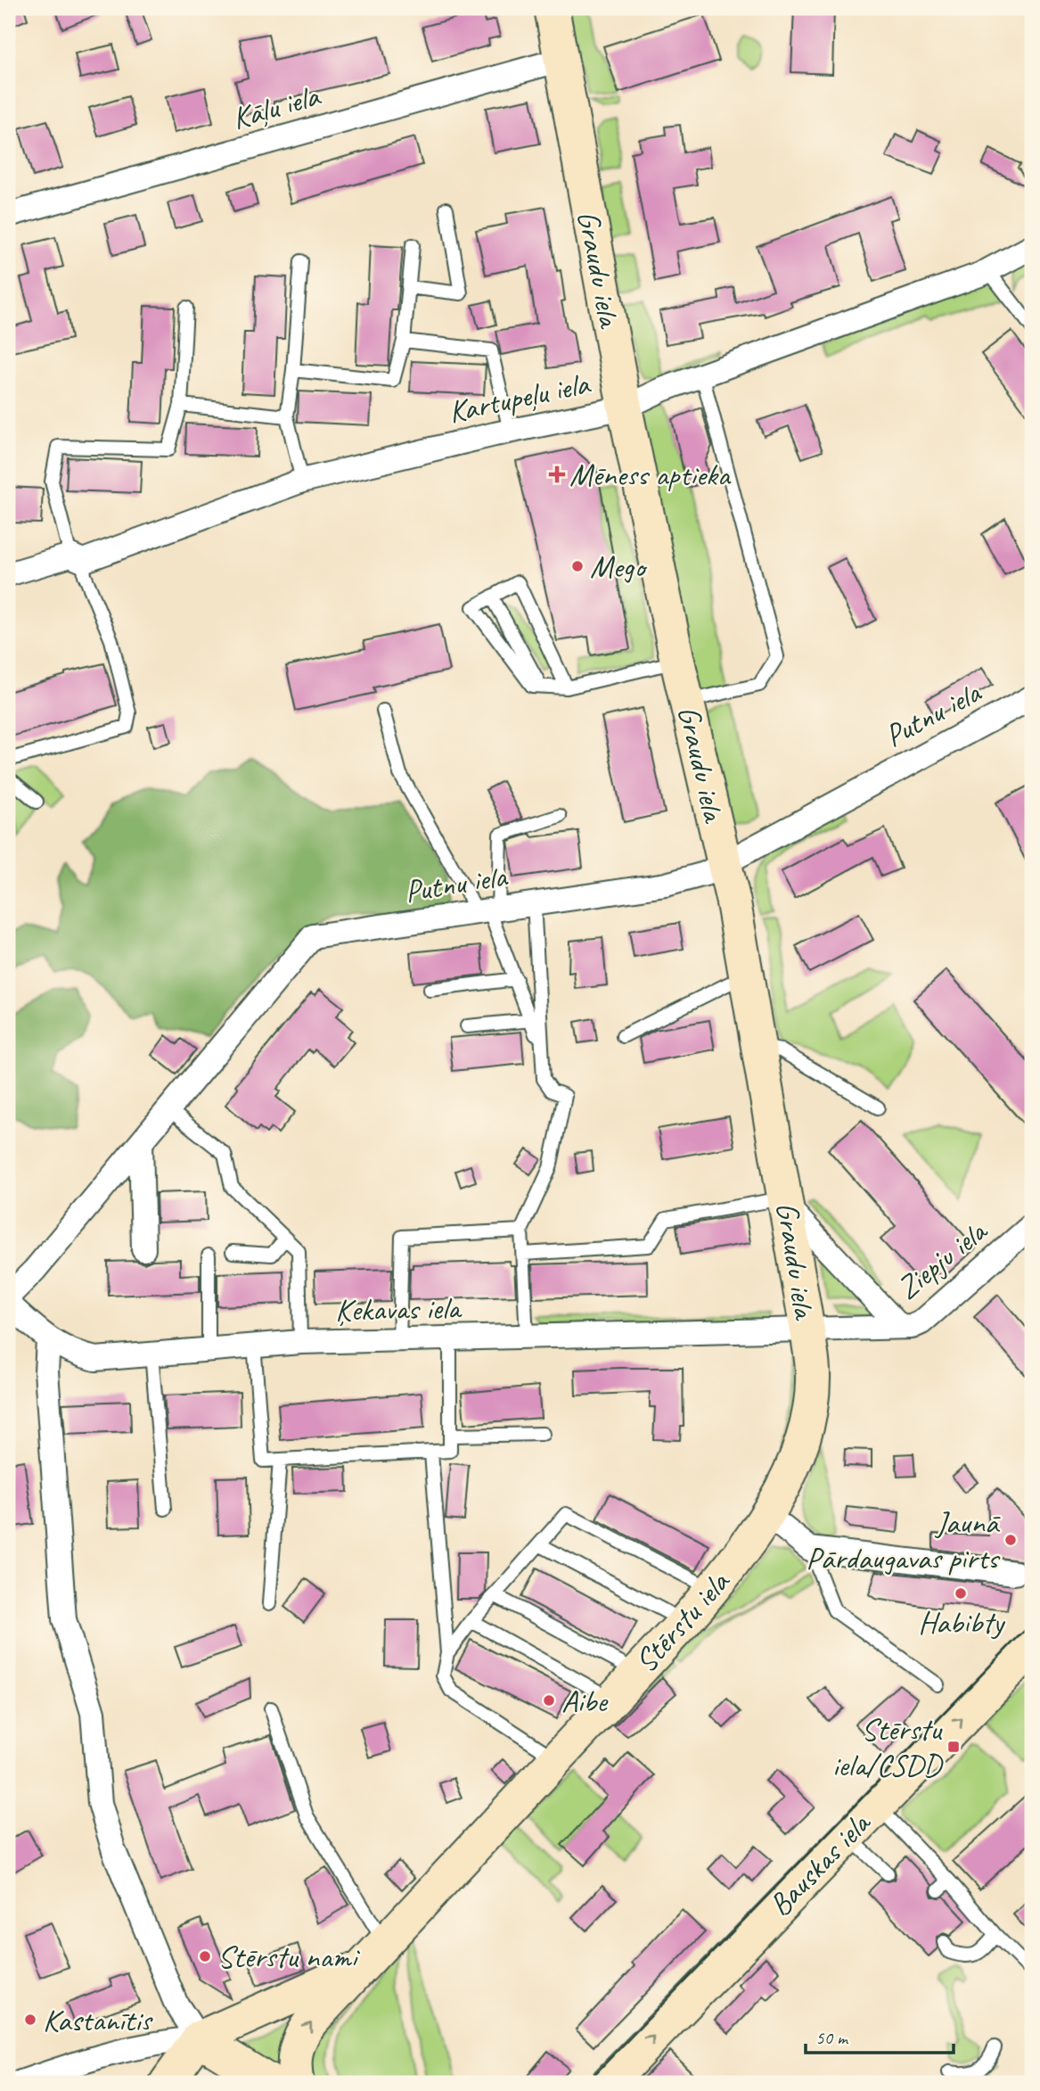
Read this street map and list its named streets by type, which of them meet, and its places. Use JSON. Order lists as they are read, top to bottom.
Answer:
{
  "streets": {
    "main road": ["Graudu iela", "Stērstu iela", "Bauskas iela"],
    "street": [
      "Kāļu iela",
      "Kartupeļu iela",
      "Putnu iela",
      "Ziepju iela",
      "Ķekavas iela"
    ]
  },
  "crossings": [
    ["Kāļu iela", "Graudu iela"],
    ["Graudu iela", "Kartupeļu iela"],
    ["Graudu iela", "Putnu iela"],
    ["Graudu iela", "Ziepju iela"],
    ["Graudu iela", "Ķekavas iela"],
    ["Graudu iela", "Stērstu iela"],
    ["Ziepju iela", "Ķekavas iela"]
  ],
  "one_way": ["Bauskas iela"],
  "places": {
    "health": ["Mēness aptieka"],
    "other": [
      "Mego",
      "Jaunā Pārdaugavas pirts",
      "Habibty",
      "Aibe",
      "Stērstu nami",
      "Kastanītis"
    ],
    "transit": ["Stērstu iela/CSDD"]
  },
  "scale_bar": "50 m"
}
